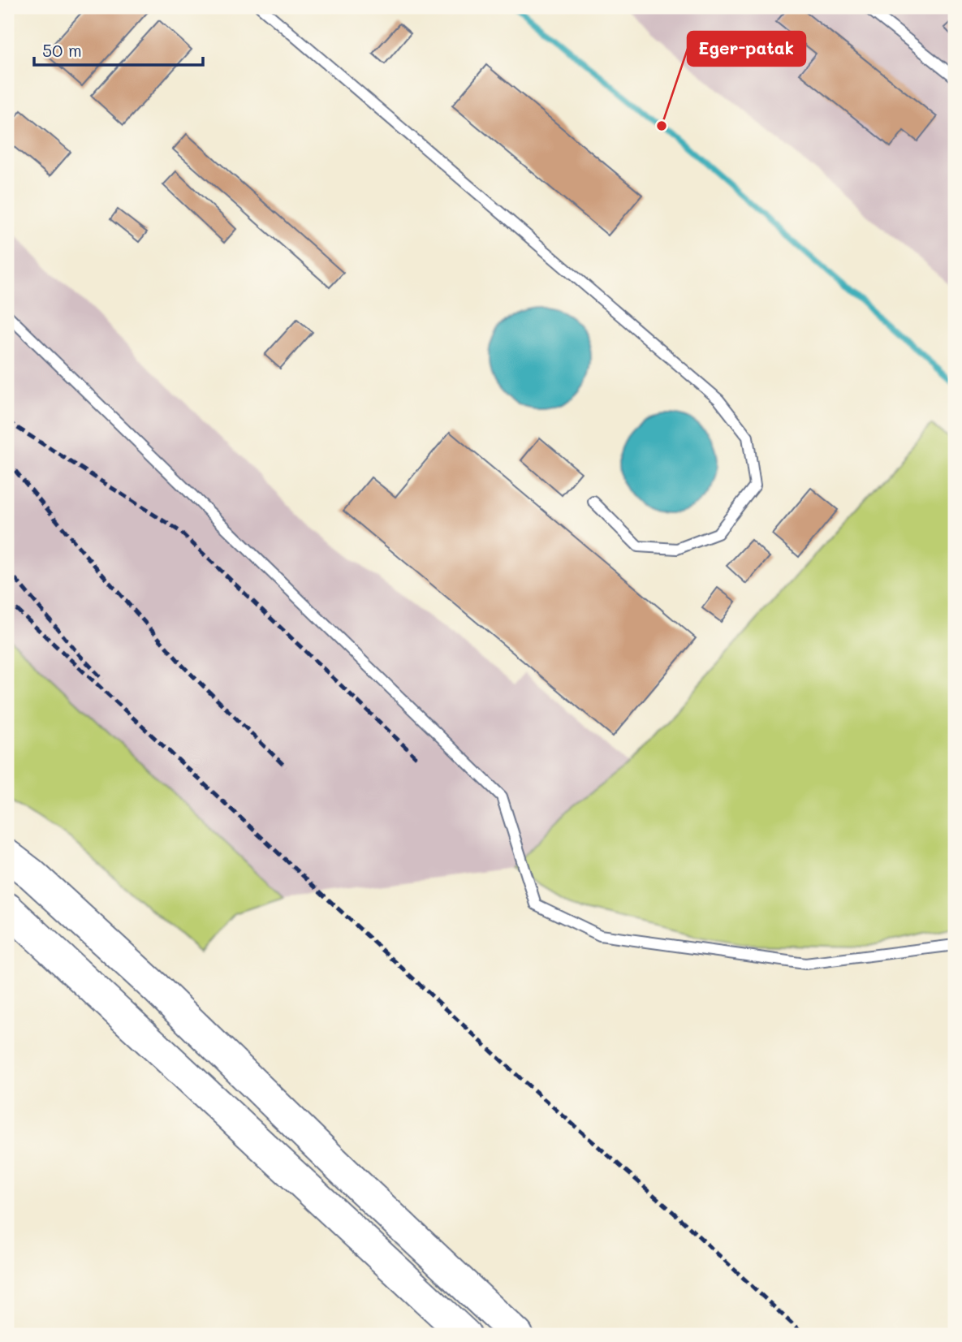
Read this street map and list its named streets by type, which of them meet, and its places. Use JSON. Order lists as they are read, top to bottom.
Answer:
{
  "places": ["Eger-patak"],
  "scale_bar": "50 m"
}
